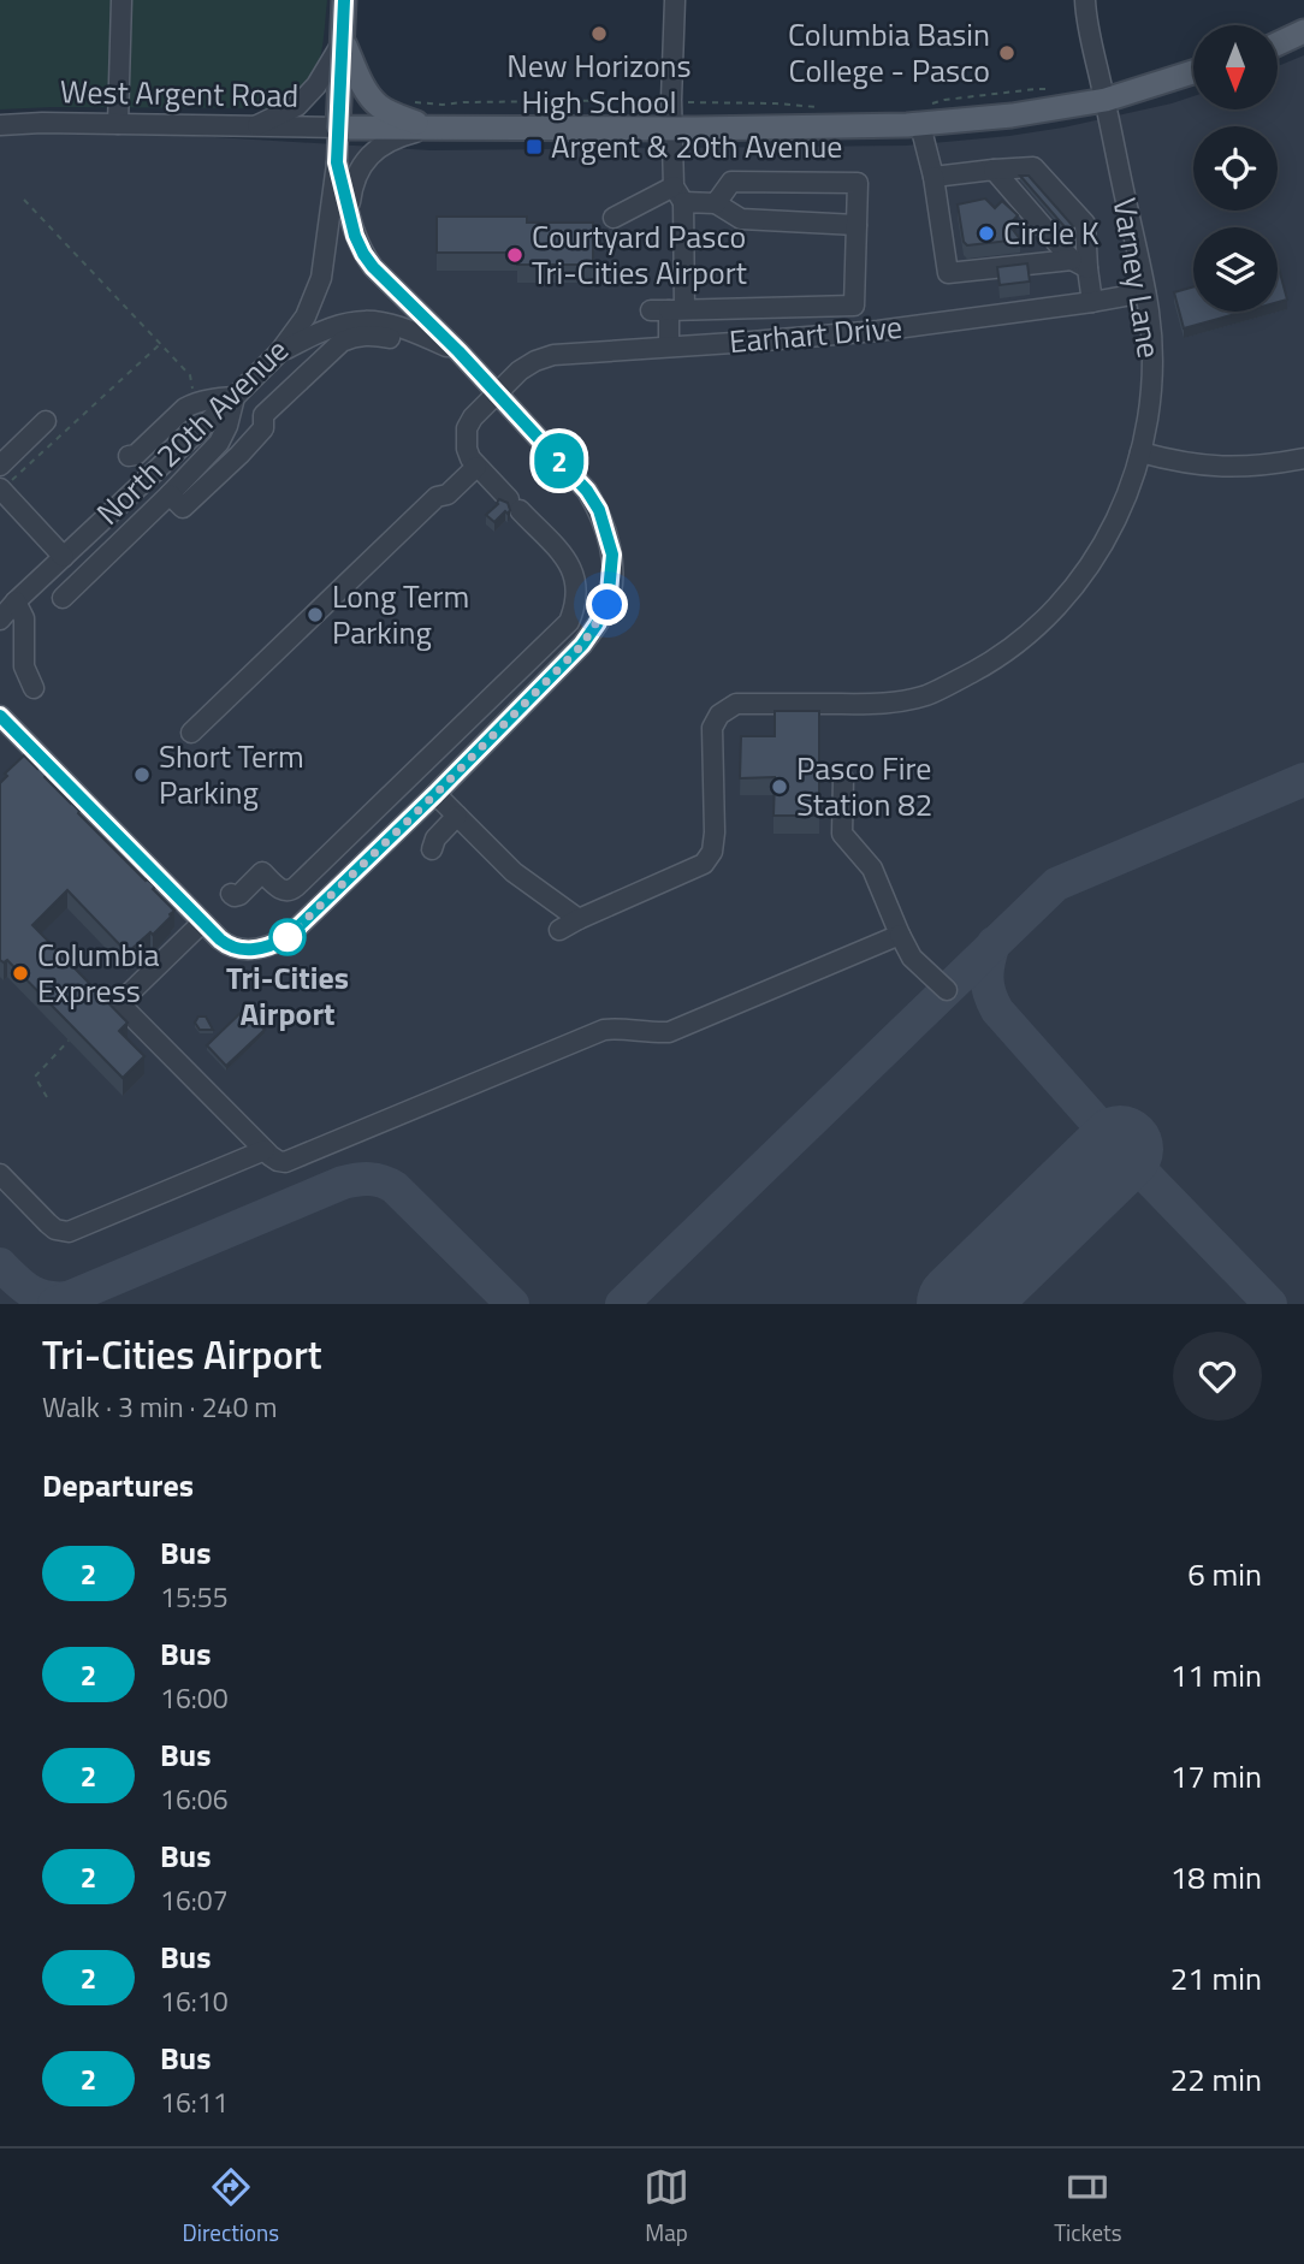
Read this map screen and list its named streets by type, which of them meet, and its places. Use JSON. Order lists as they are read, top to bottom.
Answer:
{
  "streets": {
    "main road": ["West Argent Road"],
    "street": ["Varney Lane", "Earhart Drive", "North 20th Avenue"]
  },
  "crossings": [
    ["West Argent Road", "Varney Lane"],
    ["West Argent Road", "North 20th Avenue"],
    ["Varney Lane", "Earhart Drive"],
    ["Earhart Drive", "North 20th Avenue"]
  ],
  "places": {
    "other": [
      "New Horizons High School",
      "Columbia Basin College - Pasco",
      "Circle K",
      "Courtyard Pasco Tri-Cities Airport",
      "Long Term Parking",
      "Short Term Parking",
      "Pasco Fire Station 82",
      "Tri-Cities Airport",
      "Columbia Express"
    ],
    "transit": ["Argent & 20th Avenue"]
  },
  "lines": ["bus line 2"],
  "north": "bottom",
  "page": {
    "on_map": "2",
    "heading": [
      ["Tri-Cities Airport", "Walk · 3 min · 240 m"],
      "Departures"
    ],
    "list": [
      {
        "mark": "2",
        "name": "Bus",
        "note": "15:55",
        "value": "6 min"
      },
      {
        "mark": "2",
        "name": "Bus",
        "note": "16:00",
        "value": "11 min"
      },
      {
        "mark": "2",
        "name": "Bus",
        "note": "16:06",
        "value": "17 min"
      },
      {
        "mark": "2",
        "name": "Bus",
        "note": "16:07",
        "value": "18 min"
      },
      {
        "mark": "2",
        "name": "Bus",
        "note": "16:10",
        "value": "21 min"
      },
      {
        "mark": "2",
        "name": "Bus",
        "note": "16:11",
        "value": "22 min"
      }
    ],
    "tabs": ["Directions", "Map", "Tickets"]
  }
}
